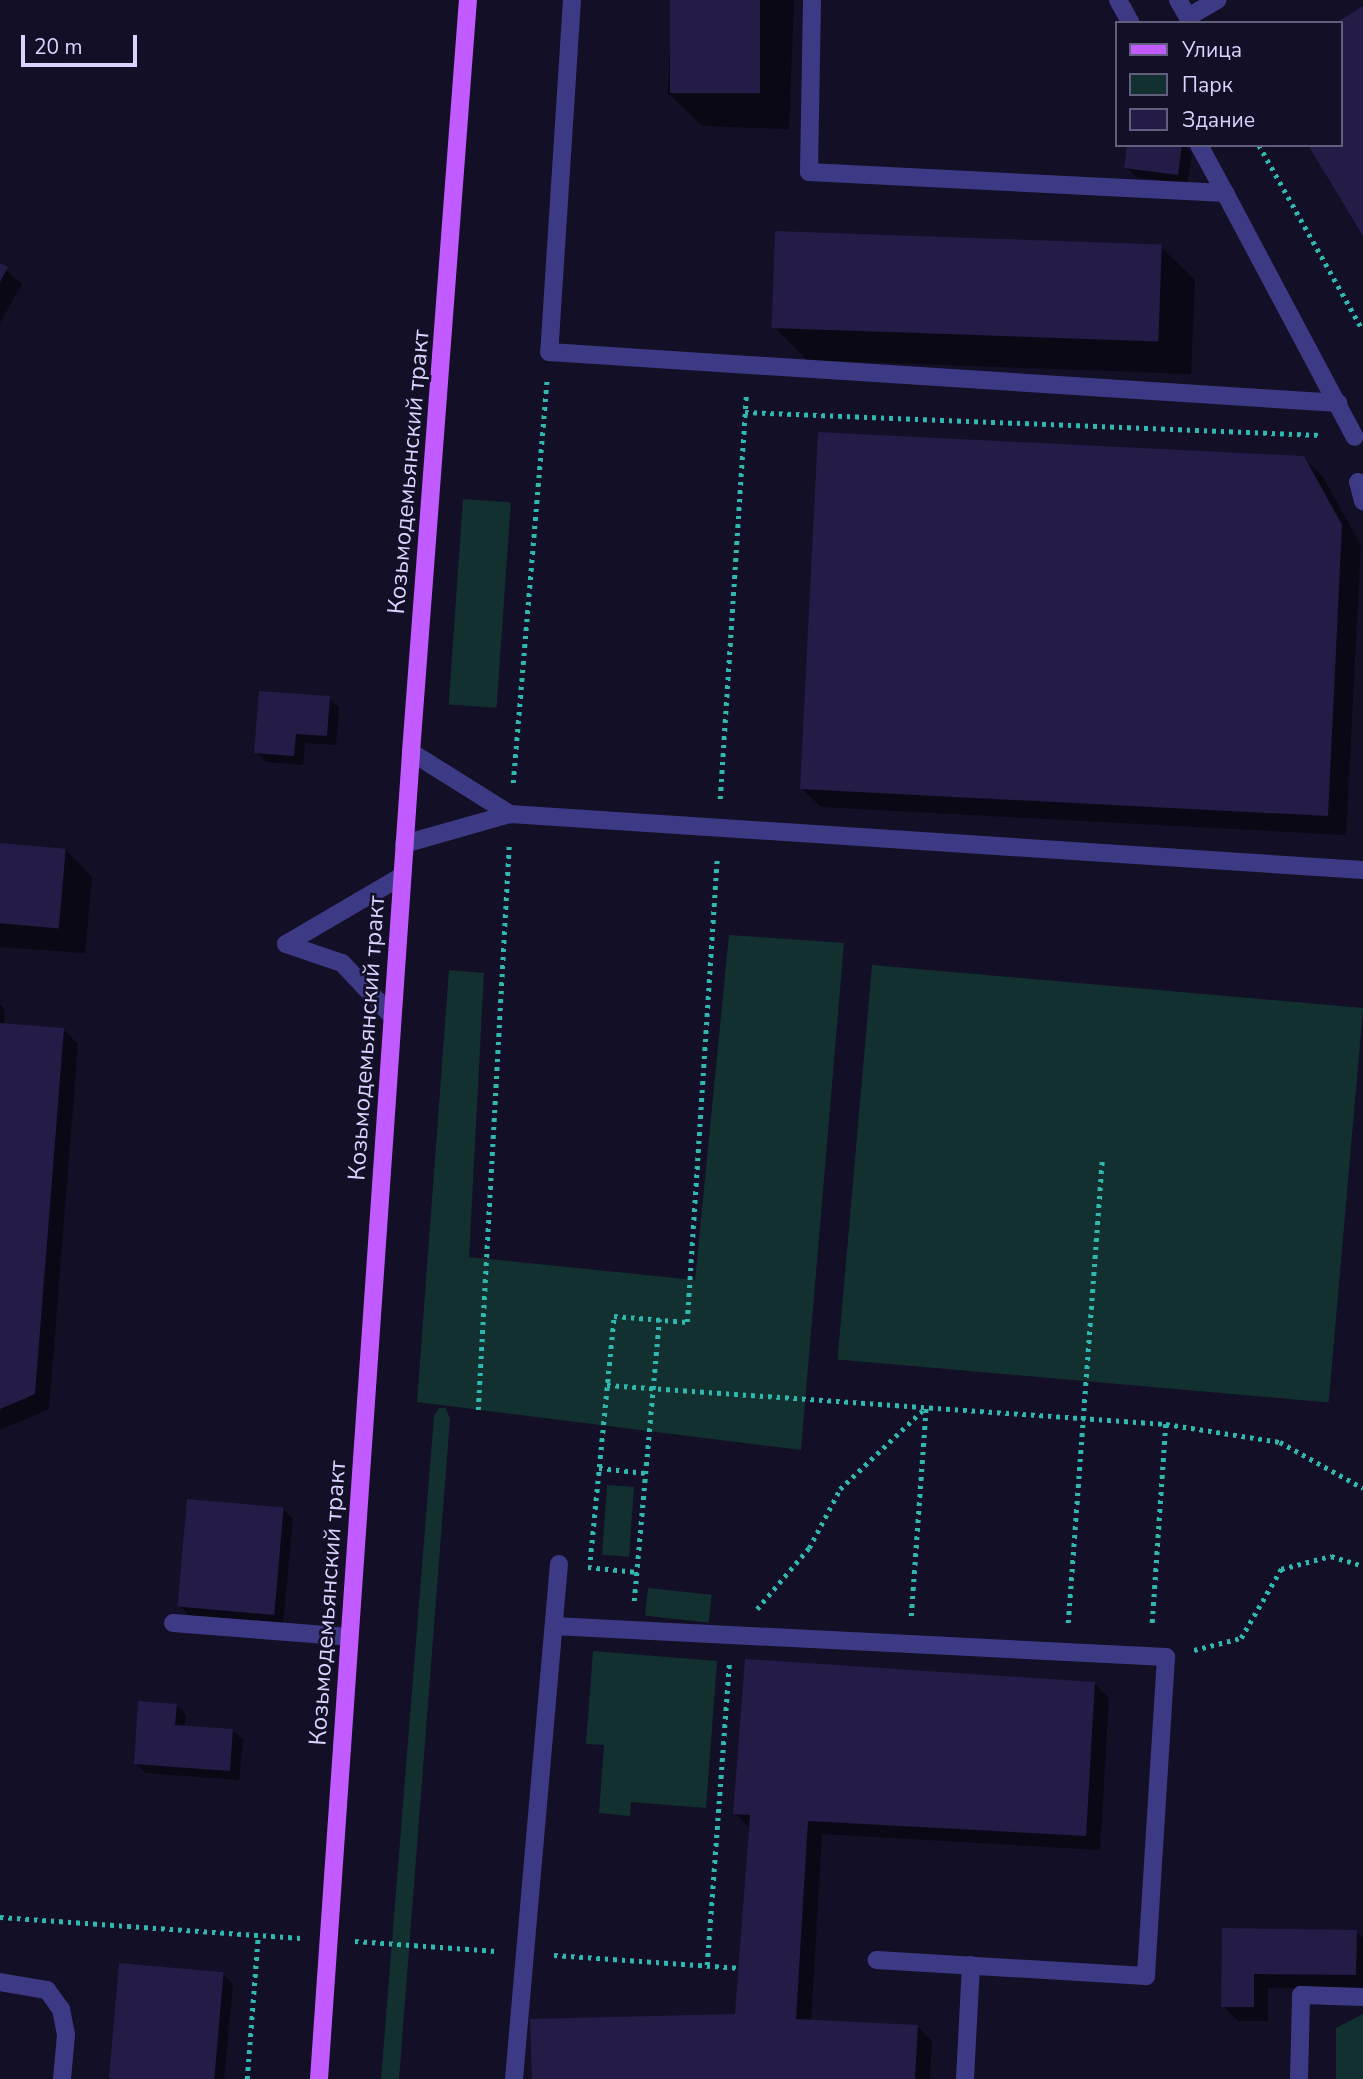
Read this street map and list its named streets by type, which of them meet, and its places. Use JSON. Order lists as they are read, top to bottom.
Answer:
{
  "streets": {
    "main road": ["Козьмодемьянский тракт"]
  },
  "legend": ["Улица", "Парк", "Здание"],
  "scale_bar": "20 m"
}
